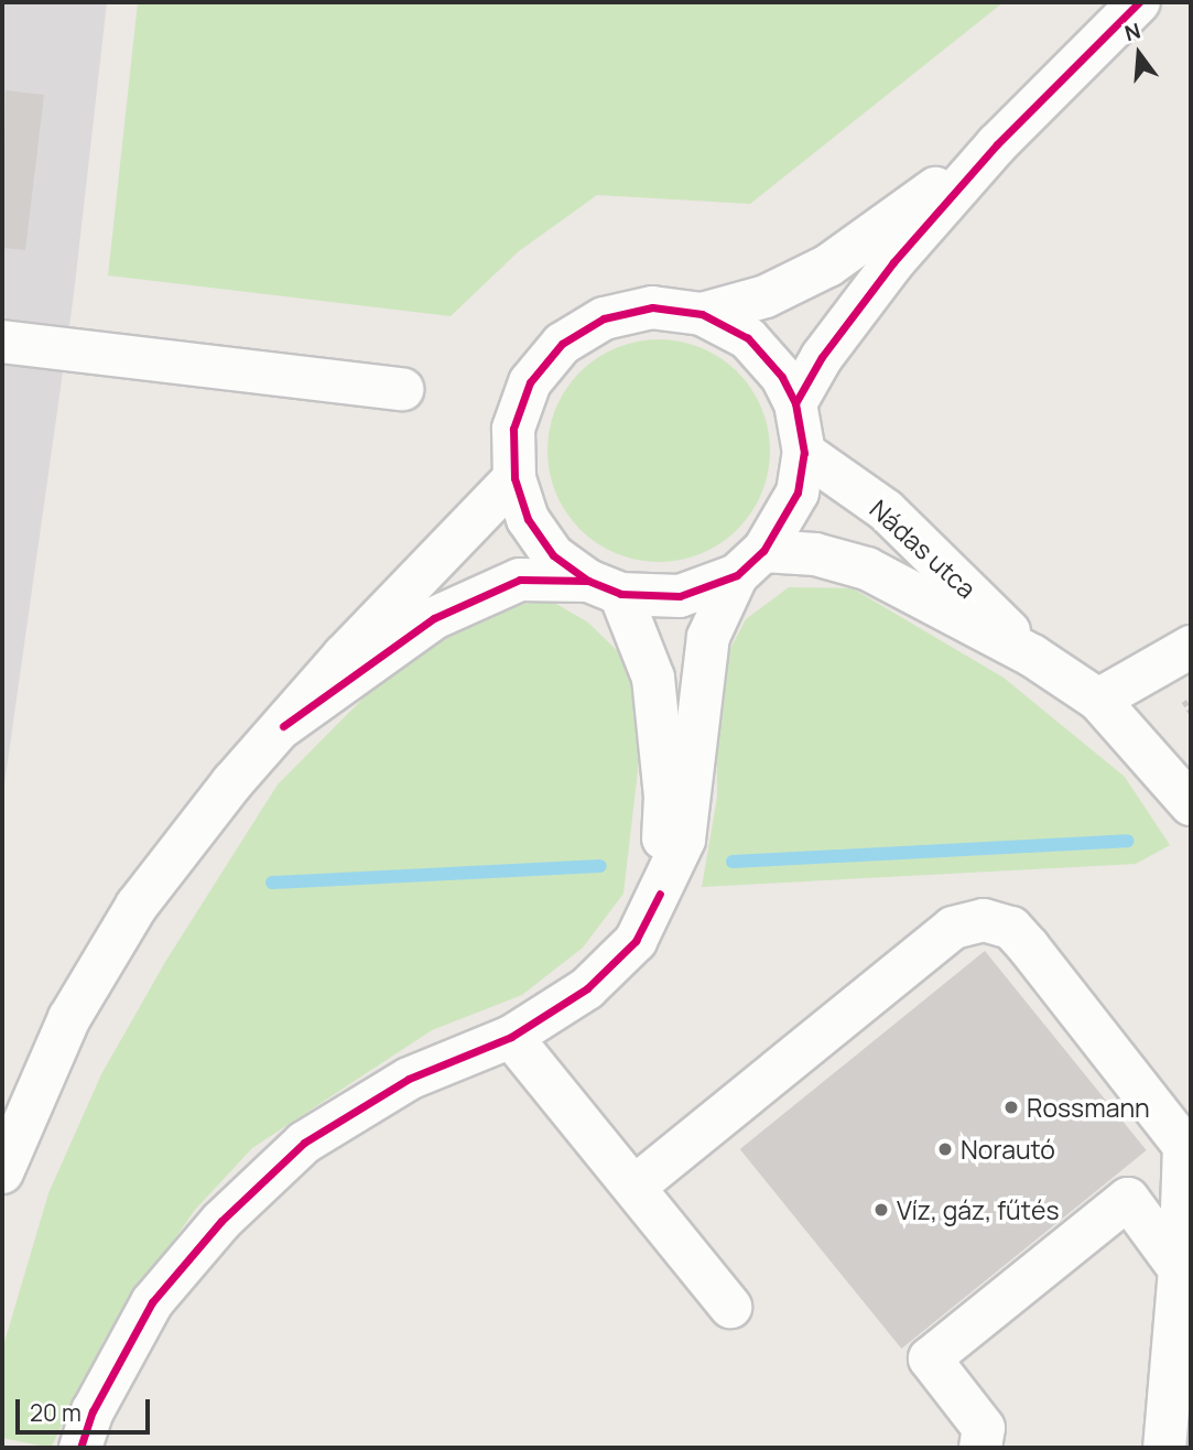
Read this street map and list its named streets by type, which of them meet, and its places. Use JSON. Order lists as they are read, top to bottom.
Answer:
{
  "streets": {
    "street": ["Nádas utca"]
  },
  "places": ["Rossmann", "Norautó", "Víz, gáz, fűtés"],
  "scale_bar": "20 m",
  "north": "top"
}
